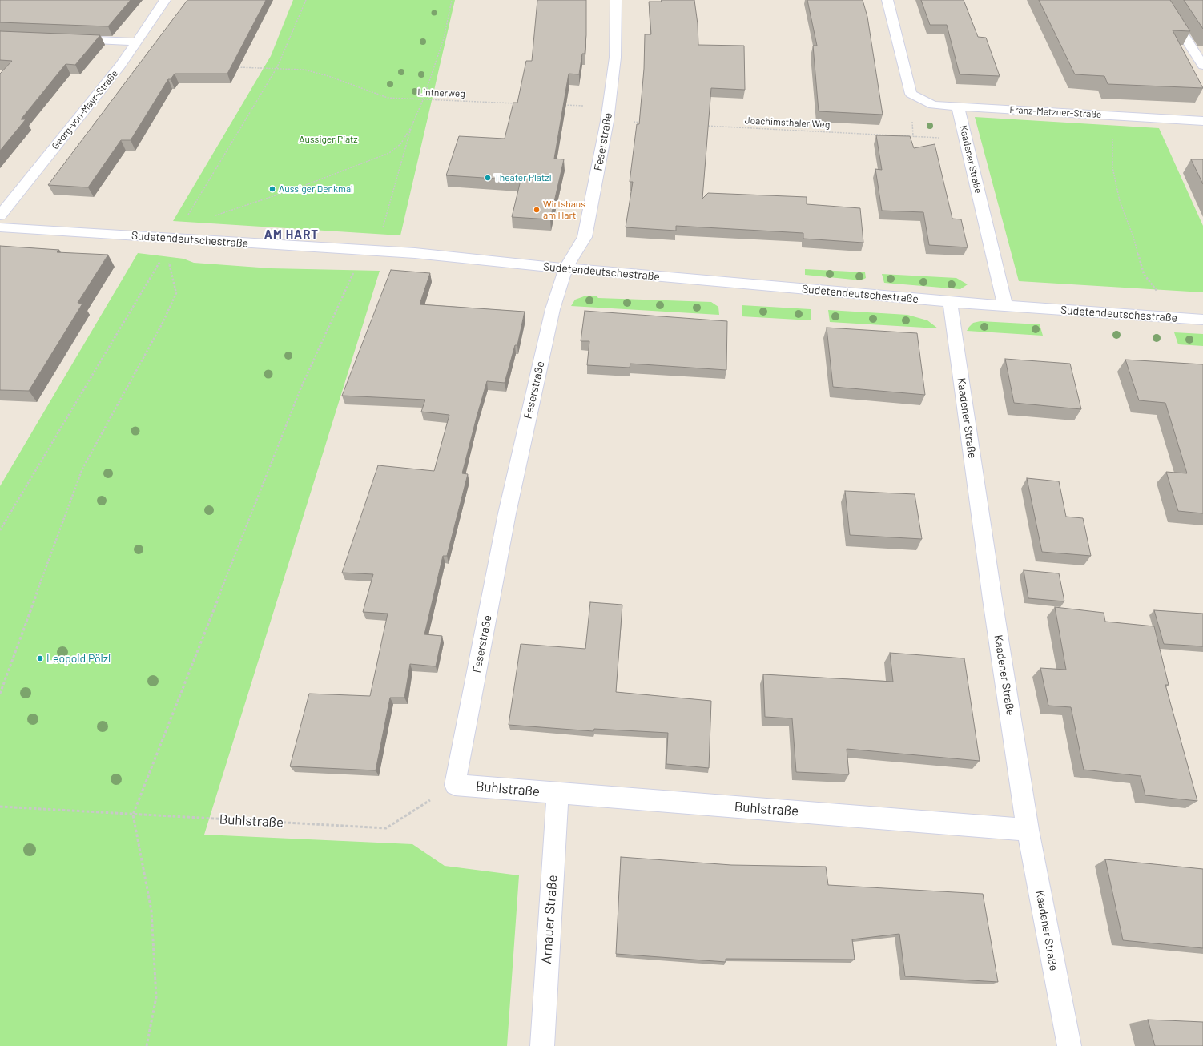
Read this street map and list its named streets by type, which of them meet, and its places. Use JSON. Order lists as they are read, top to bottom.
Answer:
{
  "streets": {
    "street": [
      "Georg-von-Mayr-Straße",
      "Franz-Metzner-Straße",
      "Feserstraße",
      "Kaadener Straße",
      "Sudetendeutschestraße",
      "Buhlstraße",
      "Arnauer Straße"
    ],
    "path": ["Lintnerweg", "Joachimsthaler Weg"]
  },
  "crossings": [
    ["Franz-Metzner-Straße", "Kaadener Straße"],
    ["Joachimsthaler Weg", "Kaadener Straße"],
    ["Feserstraße", "Sudetendeutschestraße"],
    ["Feserstraße", "Buhlstraße"],
    ["Kaadener Straße", "Sudetendeutschestraße"],
    ["Kaadener Straße", "Buhlstraße"],
    ["Buhlstraße", "Arnauer Straße"]
  ],
  "districts": ["AM HART"],
  "parks": ["Aussiger Platz"],
  "places": [
    "Theater Platzl",
    "Aussiger Denkmal",
    "Wirtshaus am Hart",
    "Leopold Pölzl"
  ]
}
